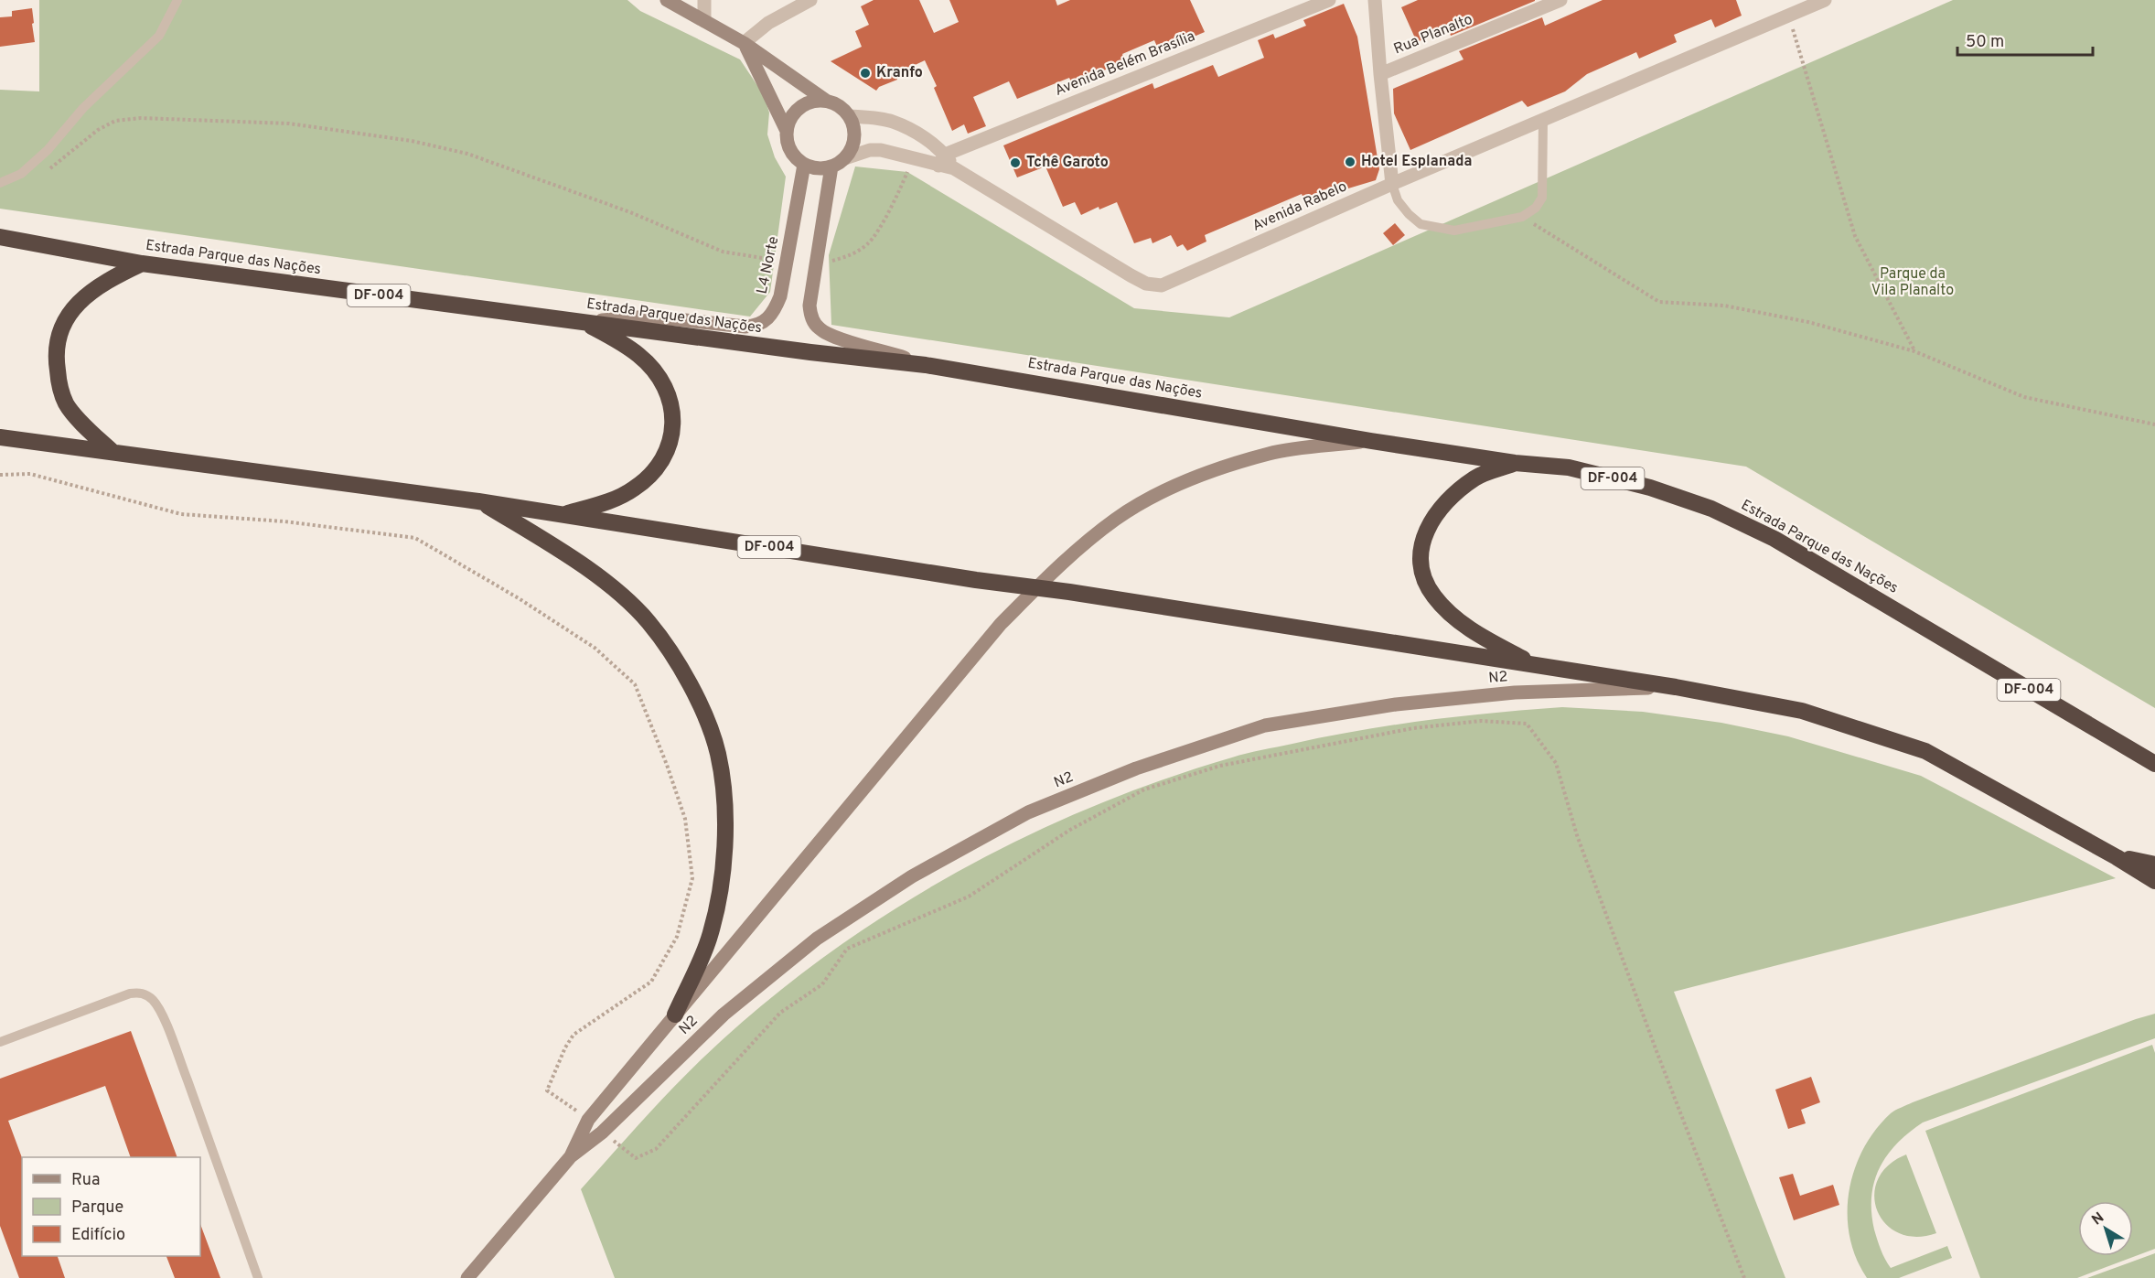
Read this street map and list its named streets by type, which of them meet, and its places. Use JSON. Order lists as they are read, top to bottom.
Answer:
{
  "streets": {
    "highway": ["Estrada Parque das Nações", "DF-004"],
    "main road": ["L4 Norte", "N2"],
    "street": ["Rua Planalto", "Avenida Belém Brasília", "Avenida Rabelo"]
  },
  "crossings": [
    ["Avenida Belém Brasília", "Avenida Rabelo"],
    ["Estrada Parque das Nações", "L4 Norte"],
    ["Estrada Parque das Nações", "N2"],
    ["DF-004", "N2"]
  ],
  "parks": ["Parque da Vila Planalto"],
  "places": ["Kranfo", "Hotel Esplanada", "Tchê Garoto"],
  "legend": ["Rua", "Parque", "Edifício"],
  "scale_bar": "50 m",
  "north": "top left"
}
